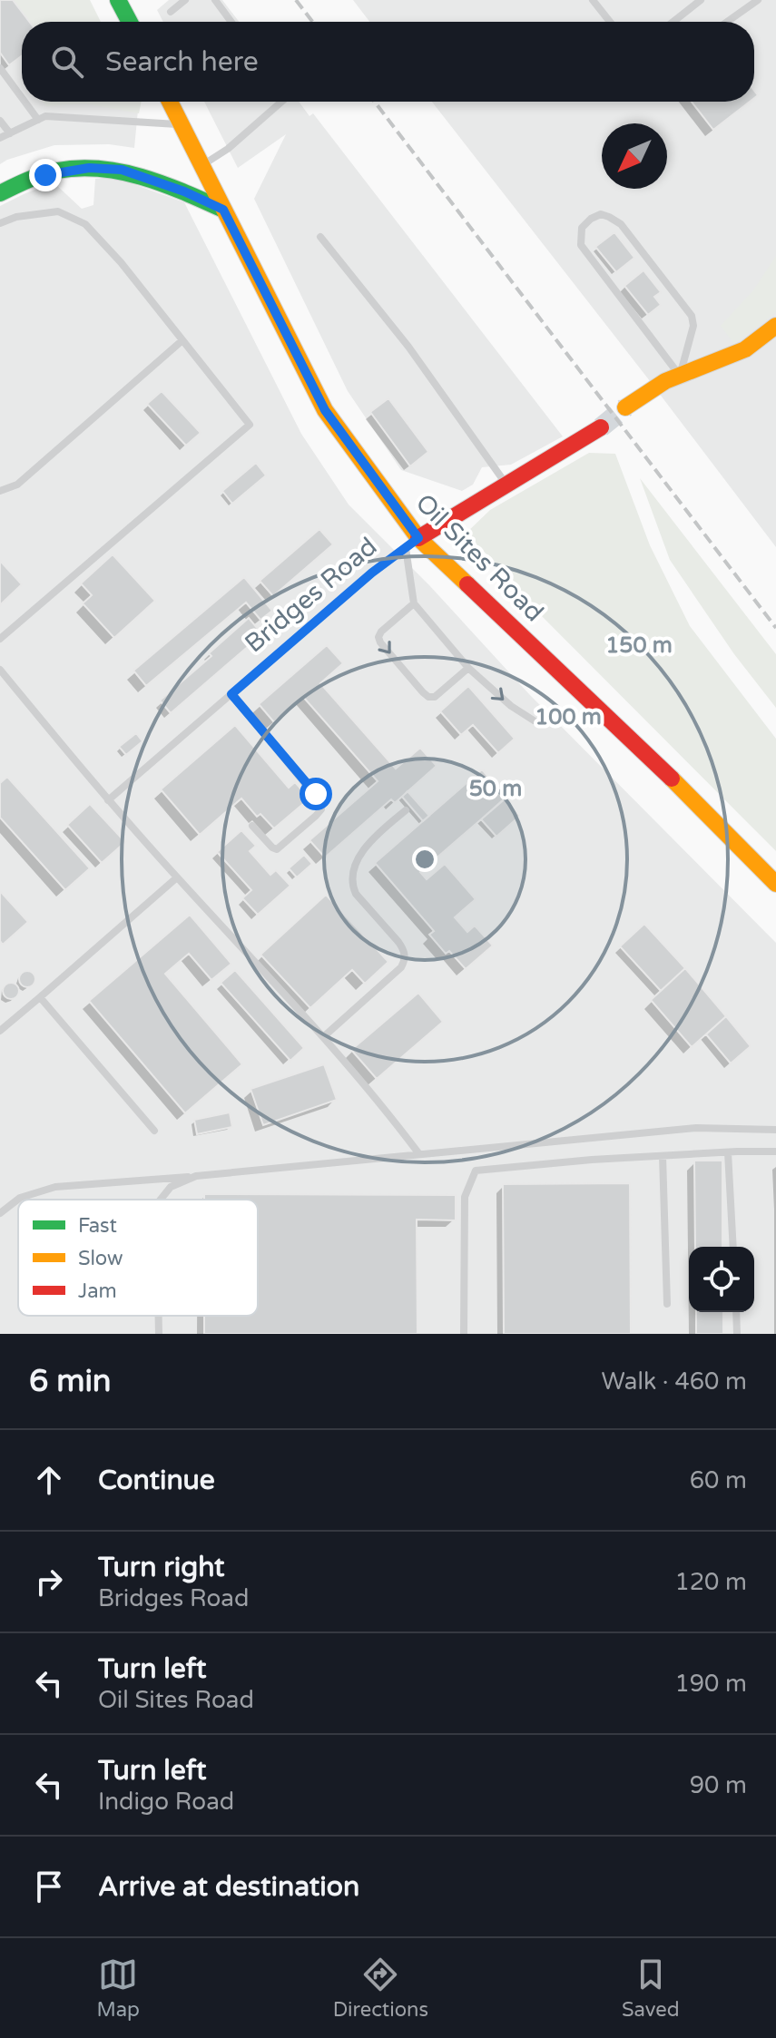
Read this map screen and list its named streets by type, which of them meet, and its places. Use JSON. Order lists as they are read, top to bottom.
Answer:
{
  "streets": {
    "street": ["Oil Sites Road", "Bridges Road"]
  },
  "crossings": [
    ["Oil Sites Road", "Bridges Road"]
  ],
  "legend": ["Fast", "Slow", "Jam"],
  "north": "bottom left",
  "page": {
    "search": "Search here",
    "heading": ["6 min", "Walk · 460 m"],
    "list": [
      ["Continue", "60 m"],
      ["Turn right", "Bridges Road", "120 m"],
      ["Turn left", "Oil Sites Road", "190 m"],
      ["Turn left", "Indigo Road", "90 m"],
      "Arrive at destination"
    ],
    "nav": ["Map", "Directions", "Saved"]
  },
  "rings": ["150 m", "100 m", "50 m"]
}
